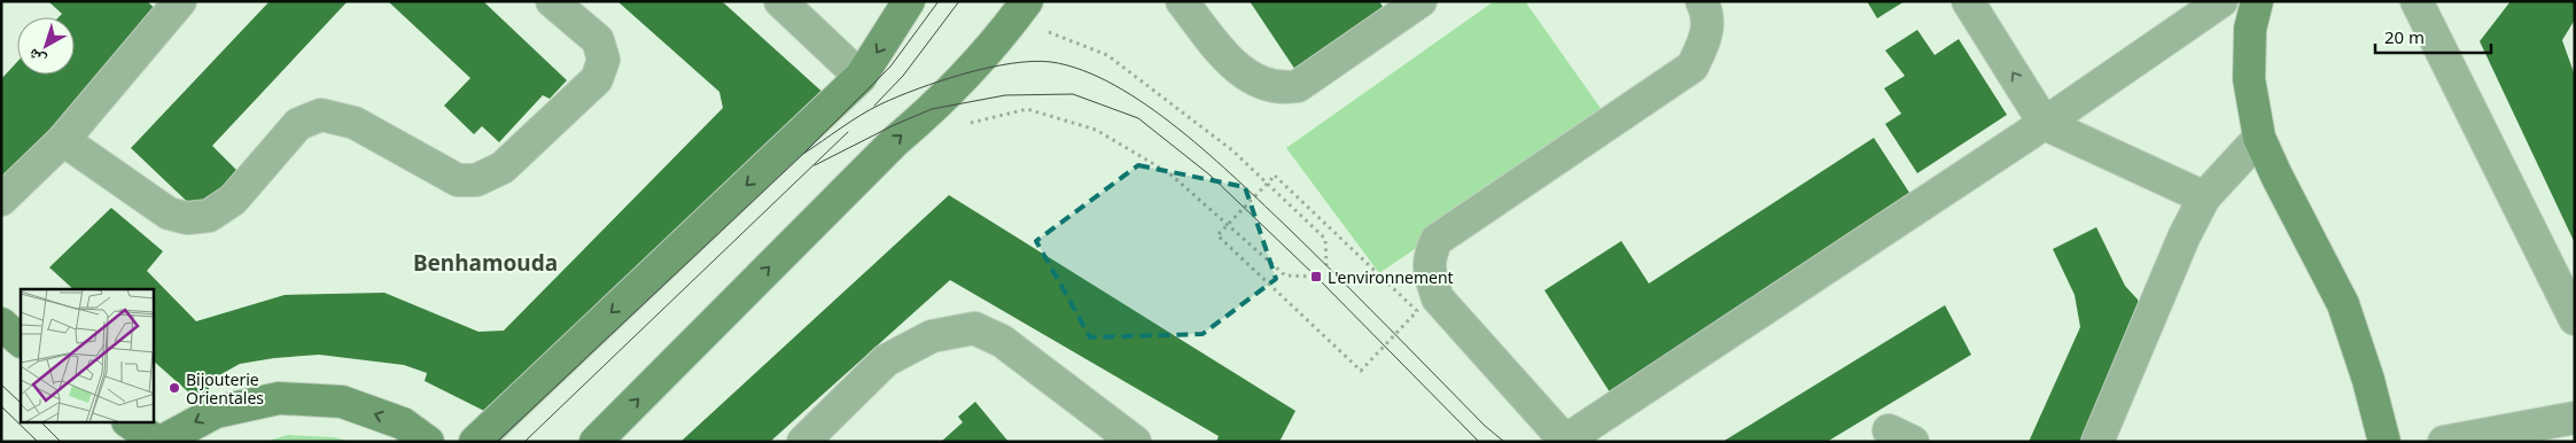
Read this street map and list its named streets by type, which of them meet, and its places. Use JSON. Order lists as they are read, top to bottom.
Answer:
{
  "districts": ["Benhamouda"],
  "places": {
    "transit": ["L'environnement"],
    "other": ["Bijouterie Orientales"]
  },
  "scale_bar": "20 m",
  "north": "bottom left"
}
